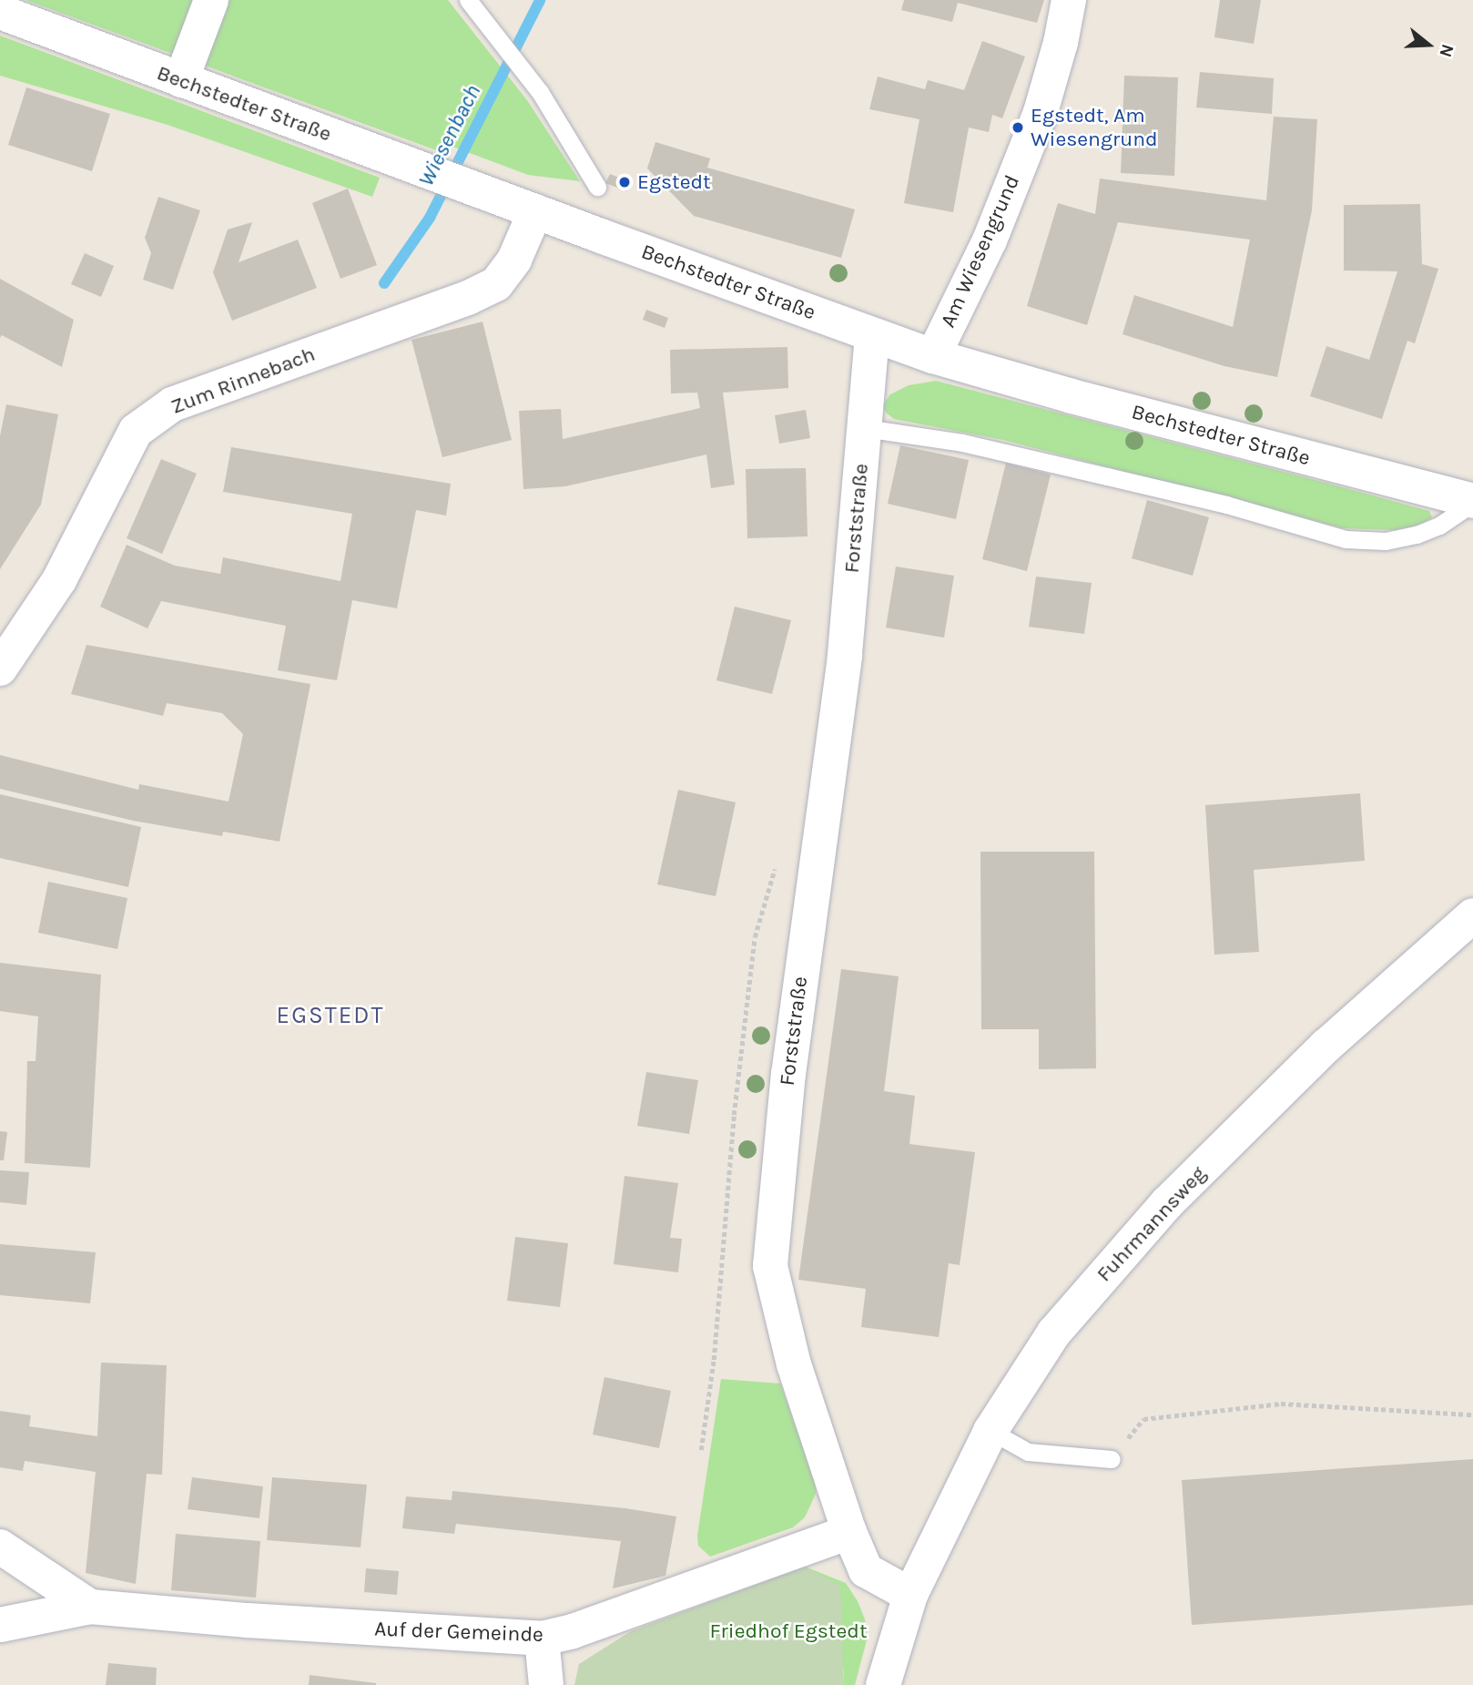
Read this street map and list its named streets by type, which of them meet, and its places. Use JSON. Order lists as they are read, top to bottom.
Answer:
{
  "streets": {
    "street": [
      "Bechstedter Straße",
      "Am Wiesengrund",
      "Zum Rinnebach",
      "Forststraße",
      "Fuhrmannsweg",
      "Auf der Gemeinde"
    ]
  },
  "crossings": [
    ["Bechstedter Straße", "Am Wiesengrund"],
    ["Bechstedter Straße", "Zum Rinnebach"],
    ["Bechstedter Straße", "Forststraße"],
    ["Forststraße", "Fuhrmannsweg"],
    ["Forststraße", "Auf der Gemeinde"]
  ],
  "districts": ["EGSTEDT"],
  "water": ["Wiesenbach"],
  "parks": ["Friedhof Egstedt"],
  "places": ["Egstedt, Am Wiesengrund", "Egstedt"],
  "north": "right"
}
